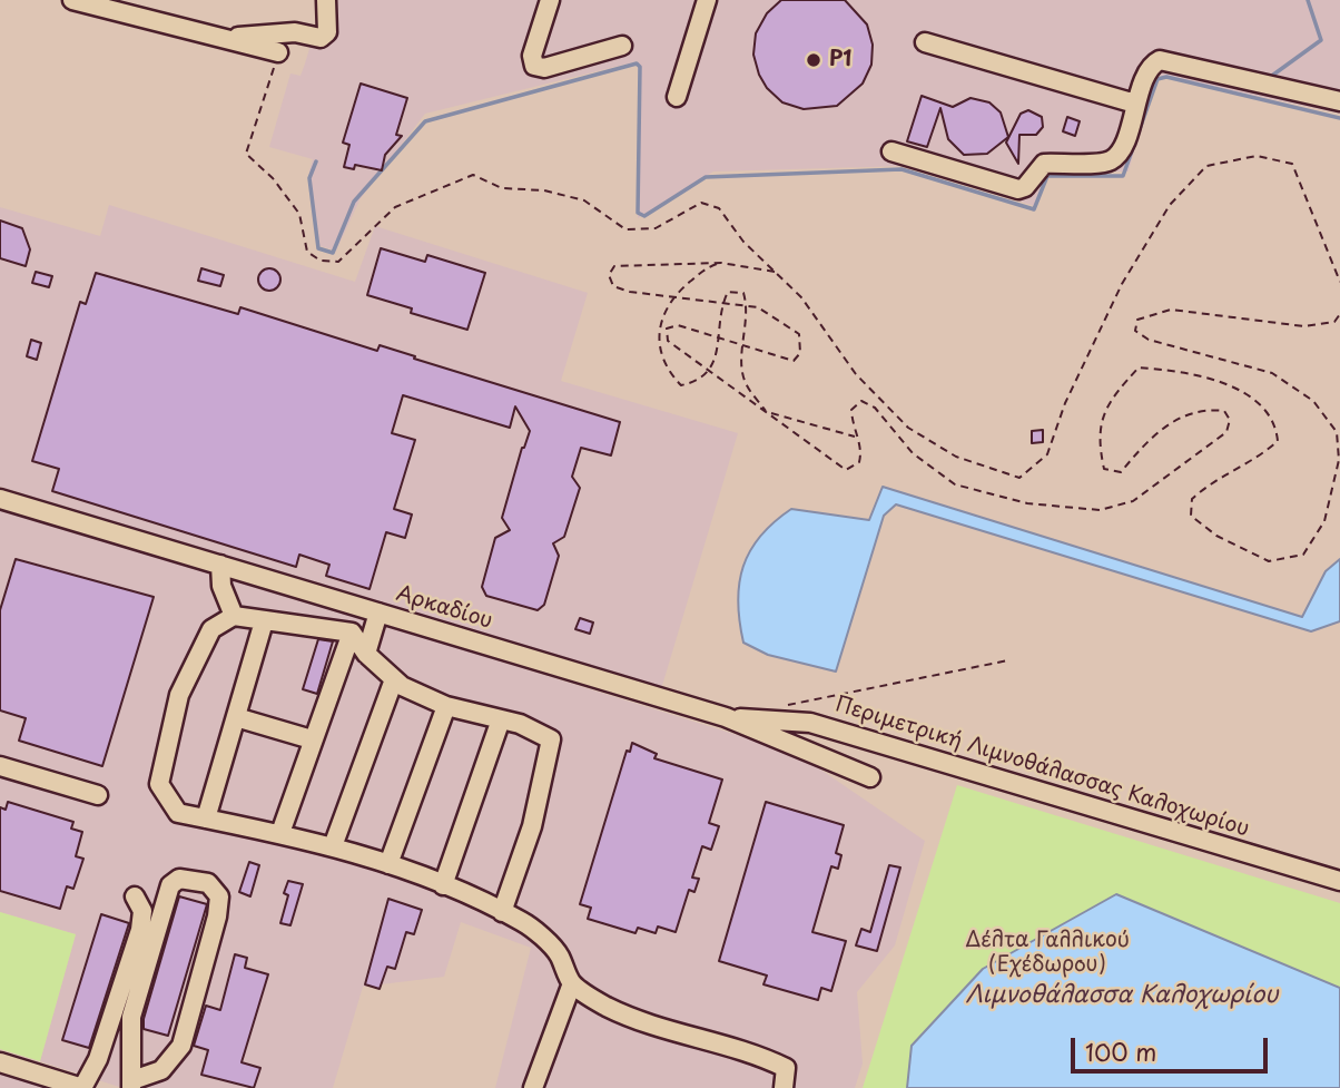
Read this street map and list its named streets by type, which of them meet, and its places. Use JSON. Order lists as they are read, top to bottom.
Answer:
{
  "streets": {
    "street": ["Αρκαδίου", "Περιμετρική Λιμνοθάλασσας Καλοχωρίου"]
  },
  "crossings": [
    ["Αρκαδίου", "Περιμετρική Λιμνοθάλασσας Καλοχωρίου"]
  ],
  "water": ["Λιμνοθάλασσα Καλοχωρίου"],
  "parks": ["Δέλτα Γαλλικού (Εχέδωρου)"],
  "places": ["P1"],
  "scale_bar": "100 m"
}
